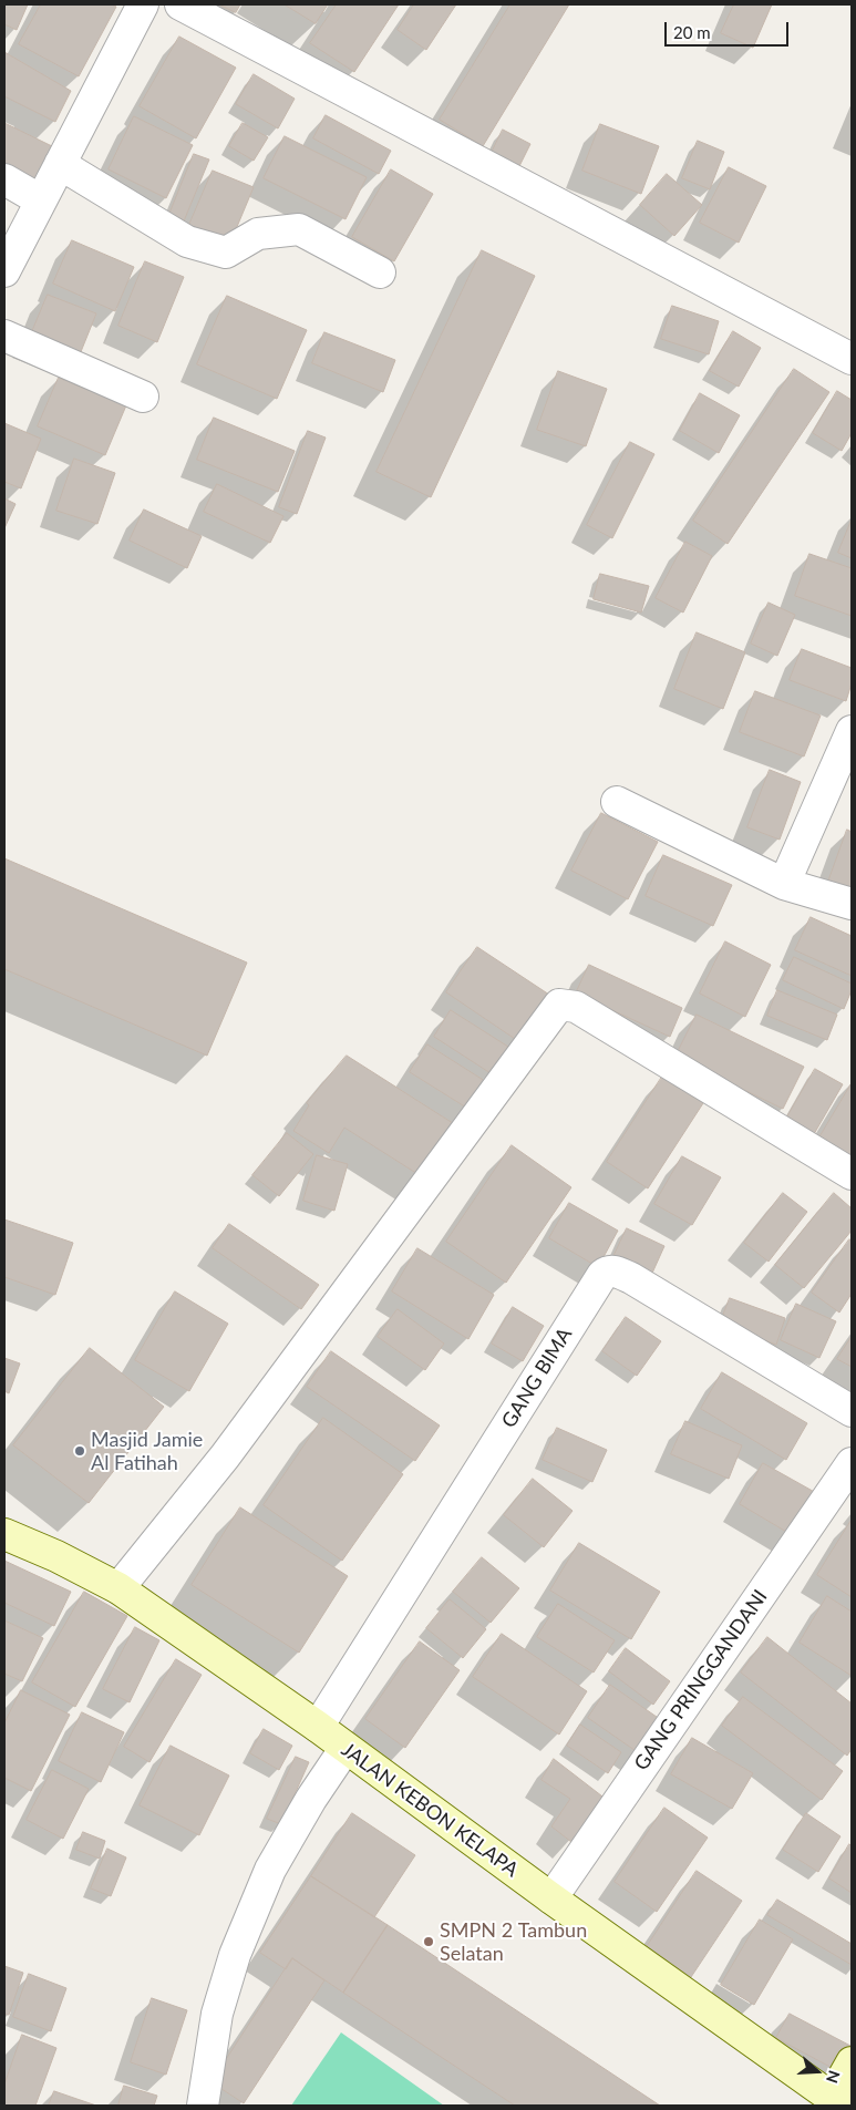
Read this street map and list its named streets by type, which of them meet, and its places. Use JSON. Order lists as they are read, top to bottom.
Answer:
{
  "streets": {
    "street": ["GANG BIMA", "GANG PRINGGANDANI", "JALAN KEBON KELAPA"]
  },
  "crossings": [
    ["GANG BIMA", "JALAN KEBON KELAPA"],
    ["GANG PRINGGANDANI", "JALAN KEBON KELAPA"]
  ],
  "places": ["Masjid Jamie Al Fatihah", "SMPN 2 Tambun Selatan"],
  "scale_bar": "20 m",
  "north": "right"
}
